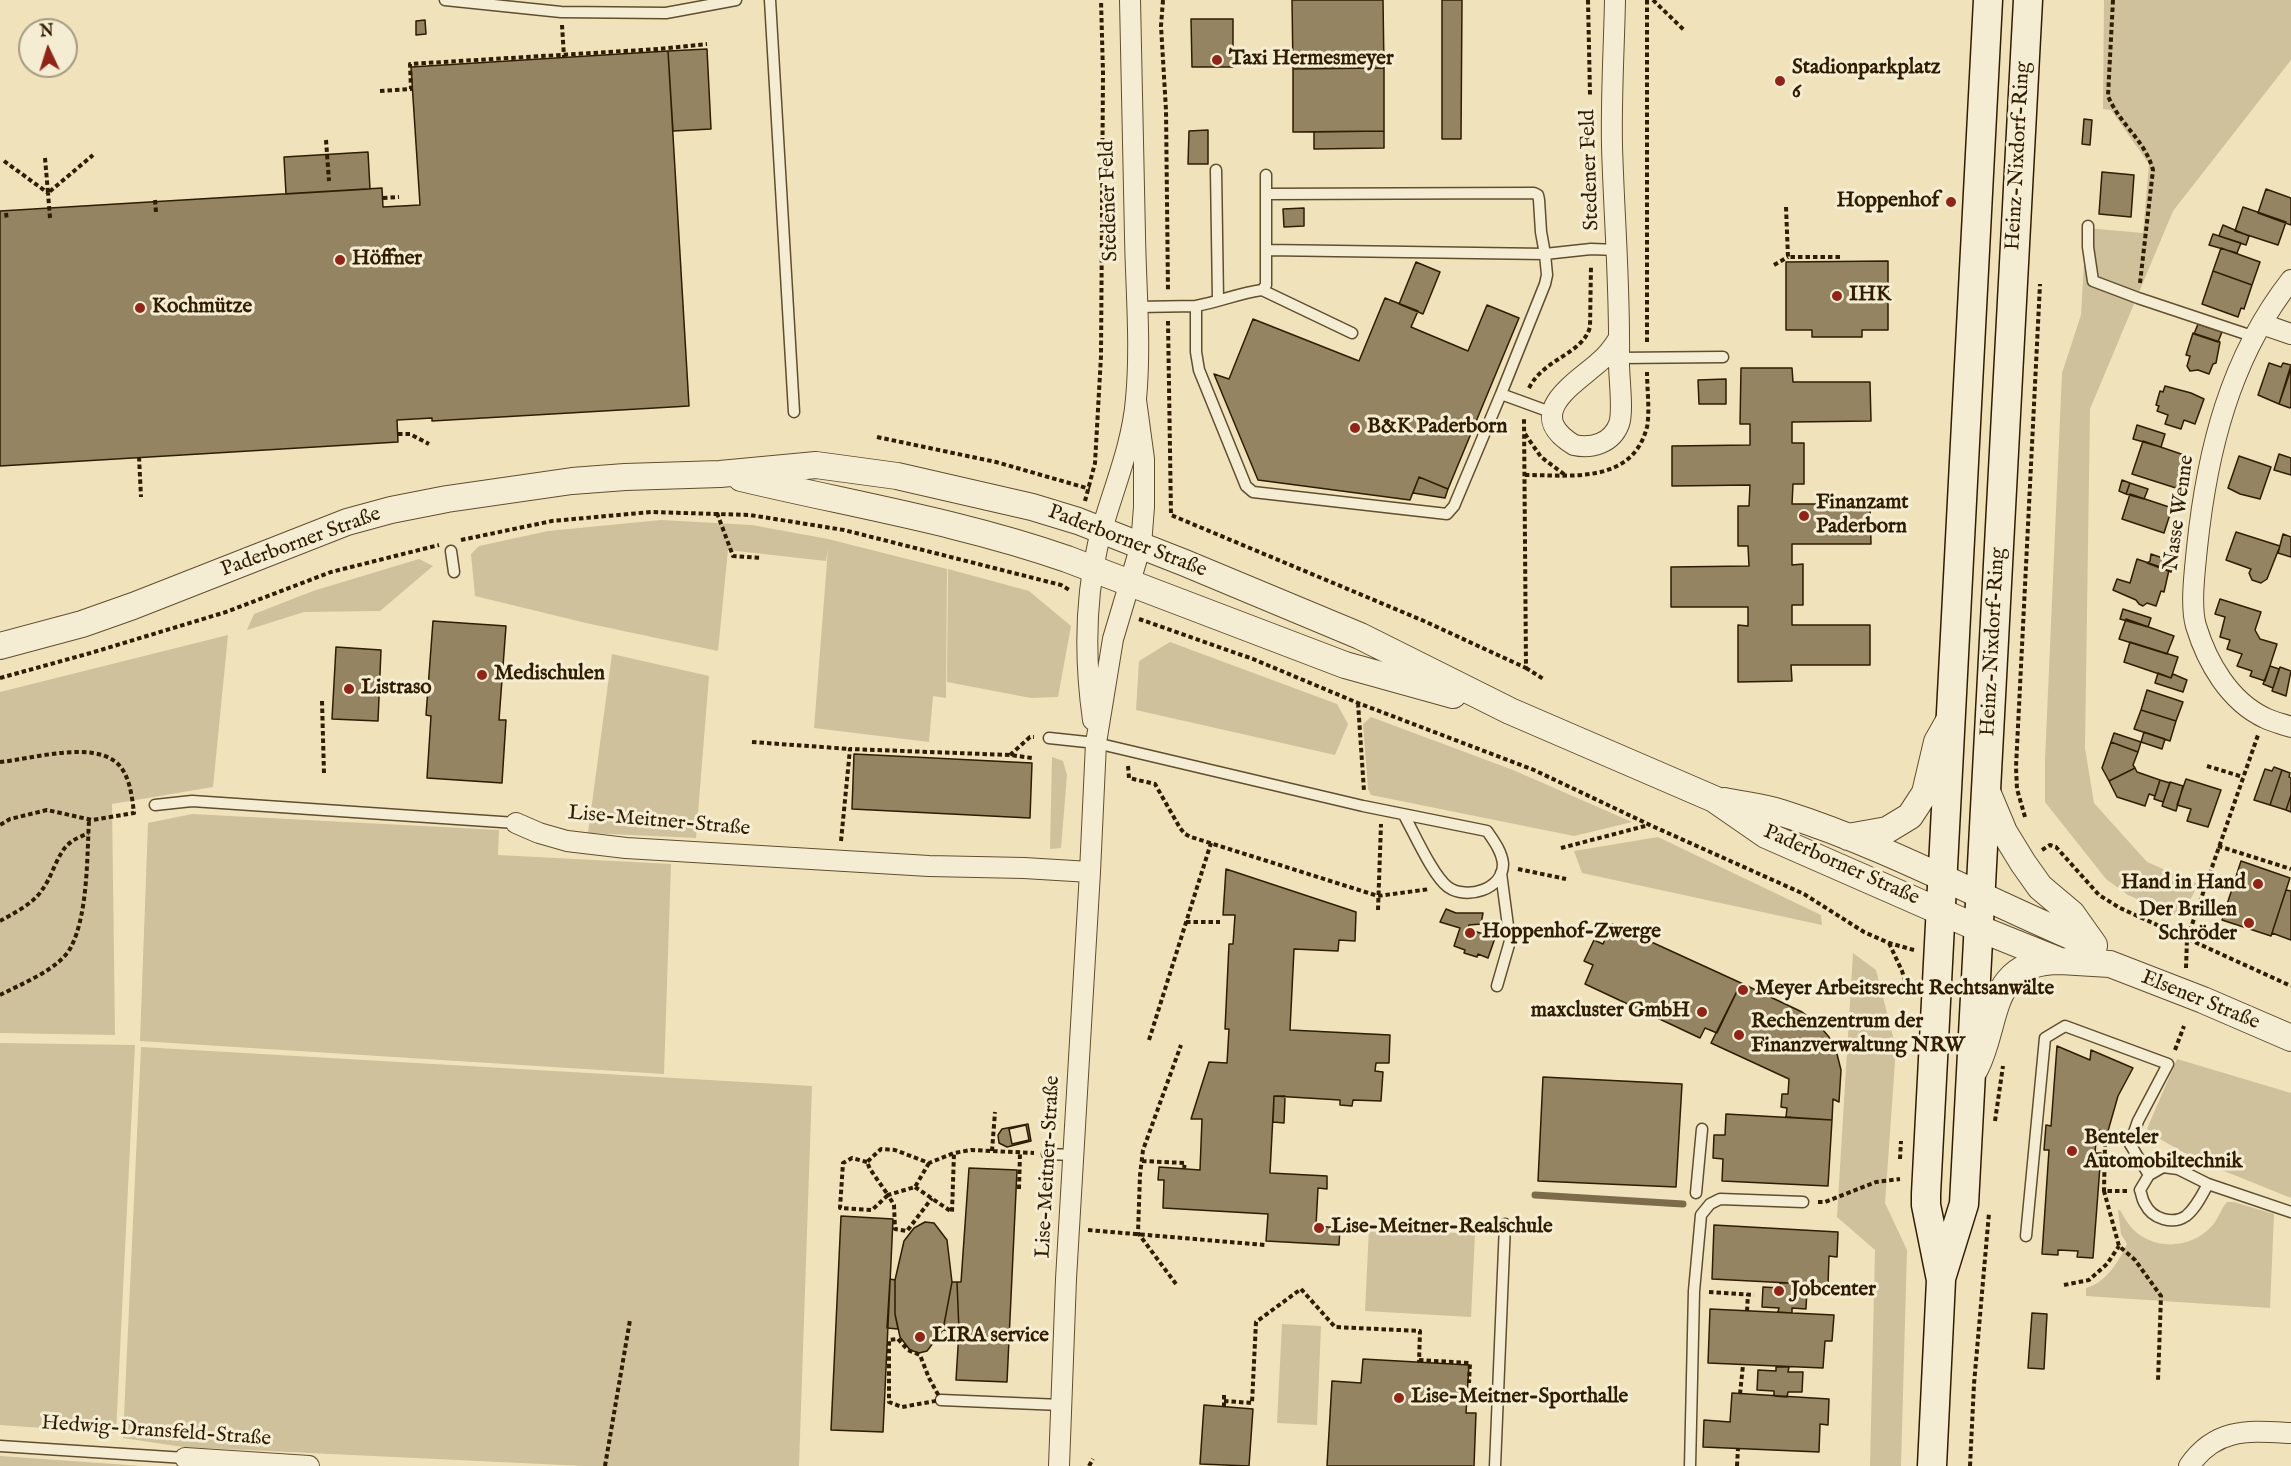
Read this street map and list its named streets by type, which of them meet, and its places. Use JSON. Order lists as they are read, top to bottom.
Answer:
{
  "streets": {
    "main road": ["Heinz-Nixdorf-Ring"],
    "street": [
      "Stedener Feld",
      "Nasse Wenne",
      "Paderborner Straße",
      "Lise-Meitner-Straße",
      "Elsener Straße",
      "Hedwig-Dransfeld-Straße"
    ]
  },
  "crossings": [
    ["Heinz-Nixdorf-Ring", "Paderborner Straße"],
    ["Heinz-Nixdorf-Ring", "Elsener Straße"],
    ["Stedener Feld", "Paderborner Straße"],
    ["Stedener Feld", "Lise-Meitner-Straße"],
    ["Paderborner Straße", "Lise-Meitner-Straße"],
    ["Paderborner Straße", "Elsener Straße"]
  ],
  "places": [
    "Taxi Hermesmeyer",
    "Stadionparkplatz 6",
    "Hoppenhof",
    "Höffner",
    "IHK",
    "Kochmütze",
    "B&K Paderborn",
    "Finanzamt Paderborn",
    "Medischulen",
    "Listraso",
    "Hand in Hand",
    "Der Brillen Schröder",
    "Hoppenhof-Zwerge",
    "Meyer Arbeitsrecht Rechtsanwälte",
    "maxcluster GmbH",
    "Rechenzentrum der Finanzverwaltung NRW",
    "Benteler Automobiltechnik",
    "Lise-Meitner-Realschule",
    "Jobcenter",
    "LIRA service",
    "Lise-Meitner-Sporthalle"
  ],
  "north": "top"
}
